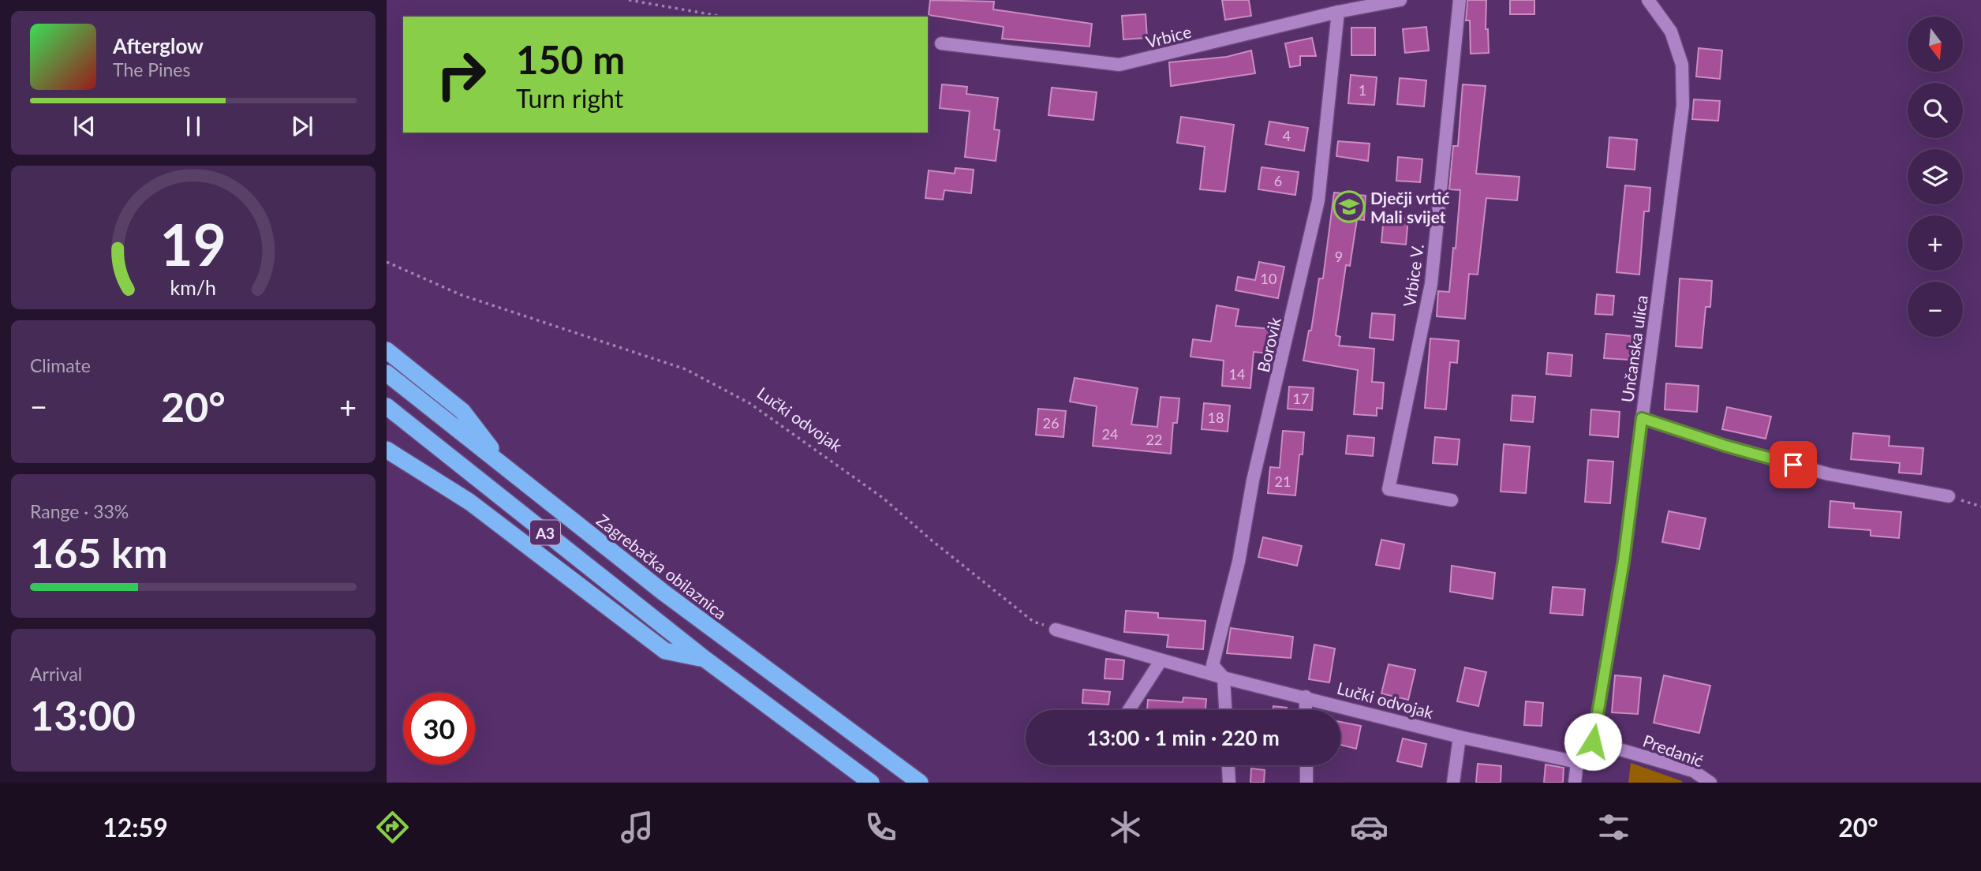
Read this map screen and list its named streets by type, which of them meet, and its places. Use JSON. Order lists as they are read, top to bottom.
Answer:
{
  "streets": {
    "highway": ["A3", "Zagrebačka obilaznica"],
    "street": [
      "Vrbice",
      "Vrbice V.",
      "Borovik",
      "Unčanska ulica",
      "Lučki odvojak",
      "Predanić"
    ]
  },
  "crossings": [
    ["Vrbice", "Borovik"],
    ["Borovik", "Lučki odvojak"],
    ["Unčanska ulica", "Predanić"]
  ],
  "places": {
    "school or university": ["Dječji vrtić Mali svijet"]
  },
  "house_numbers": [
    "1",
    "4",
    "6",
    "9",
    "10",
    "14",
    "17",
    "18",
    "26",
    "24",
    "22",
    "21"
  ],
  "north": "bottom",
  "page": {
    "map_buttons": ["+", "−"],
    "turn": ["150 m", "Turn right"],
    "song": ["Afterglow", "The Pines"],
    "tile": [
      "Climate",
      ["Range · 33%", "165 km"],
      ["Arrival", "13:00"]
    ],
    "heat": ["−", "20°", "+"],
    "limit": "30",
    "trip": "13:00 · 1 min · 220 m",
    "tabs": ["12:59", "20°"],
    "gauge": ["19", "km/h"]
  }
}
